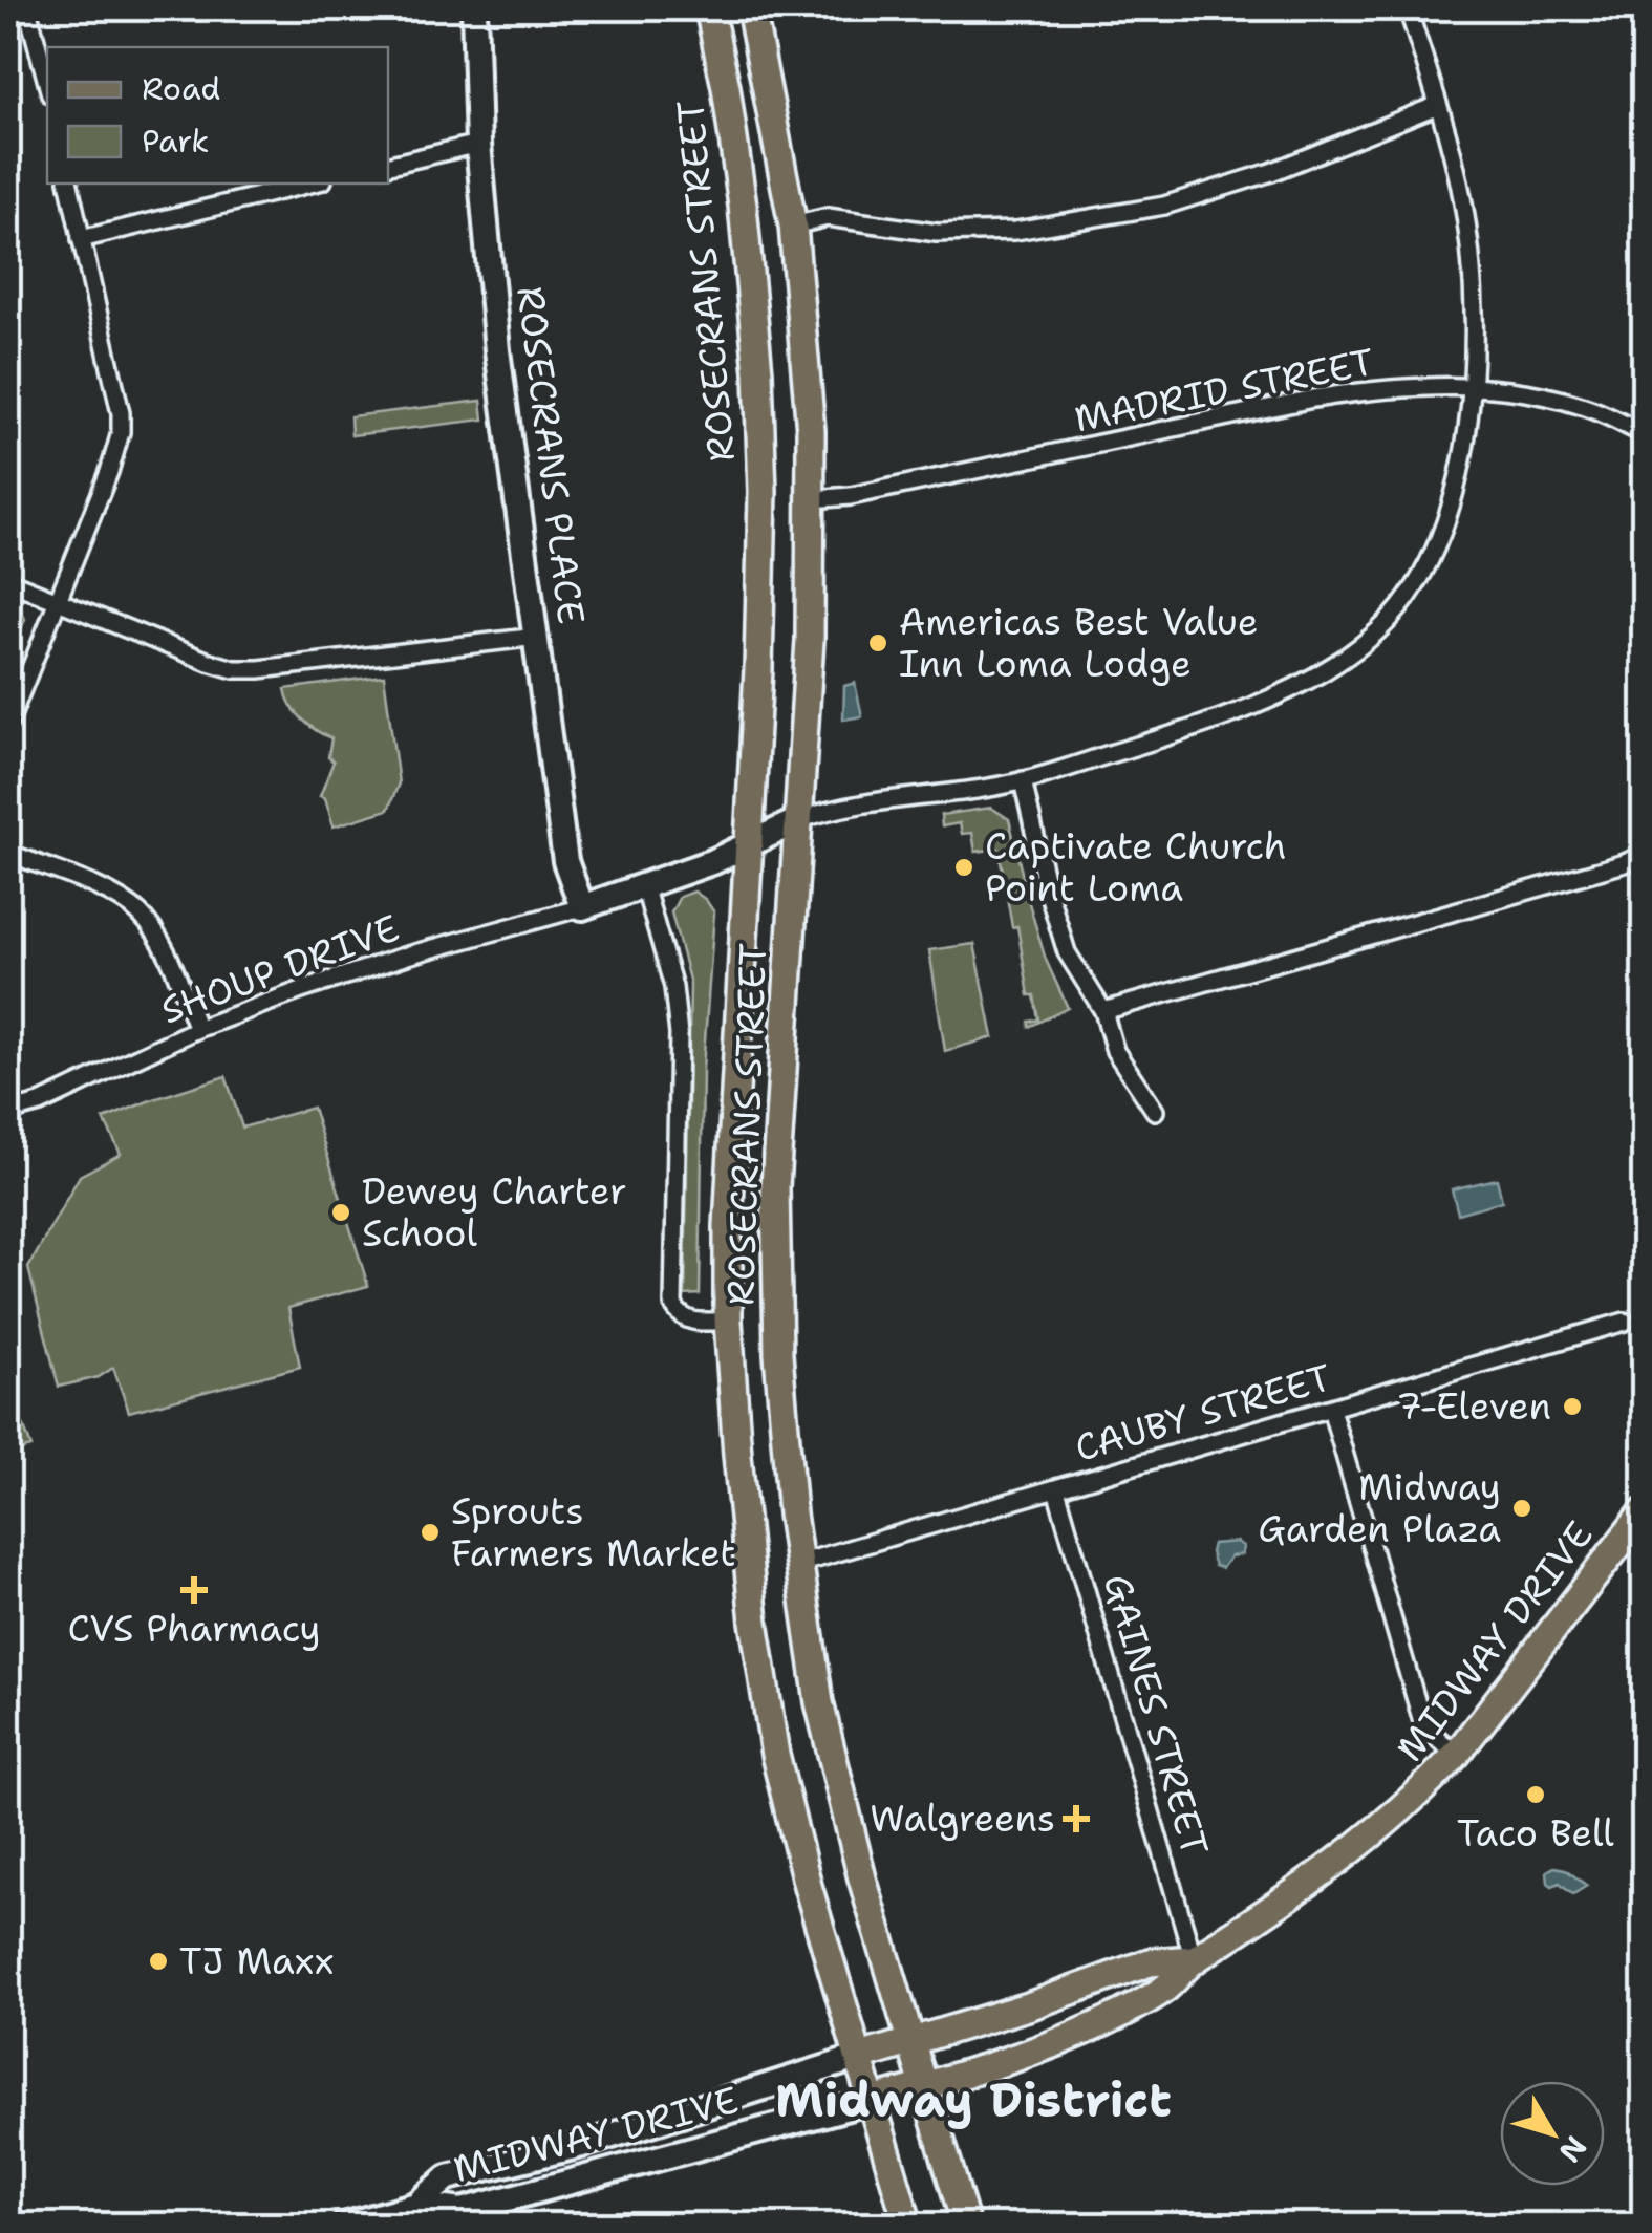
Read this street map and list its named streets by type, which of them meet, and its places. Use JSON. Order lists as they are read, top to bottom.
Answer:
{
  "streets": {
    "main road": ["ROSECRANS STREET", "MIDWAY DRIVE"],
    "street": [
      "MADRID STREET",
      "ROSECRANS PLACE",
      "SHOUP DRIVE",
      "CAUBY STREET",
      "GAINES STREET"
    ]
  },
  "crossings": [
    ["ROSECRANS STREET", "MADRID STREET"],
    ["ROSECRANS STREET", "CAUBY STREET"],
    ["ROSECRANS STREET", "MIDWAY DRIVE"],
    ["ROSECRANS PLACE", "SHOUP DRIVE"],
    ["CAUBY STREET", "GAINES STREET"],
    ["MIDWAY DRIVE", "GAINES STREET"]
  ],
  "districts": ["Midway District"],
  "places": {
    "other": [
      "Americas Best Value Inn Loma Lodge",
      "Captivate Church Point Loma",
      "Dewey Charter School",
      "7-Eleven",
      "Midway Garden Plaza",
      "Sprouts Farmers Market",
      "Taco Bell",
      "TJ Maxx"
    ],
    "health": ["CVS Pharmacy", "Walgreens"]
  },
  "legend": ["Road", "Park"],
  "north": "bottom right"
}
